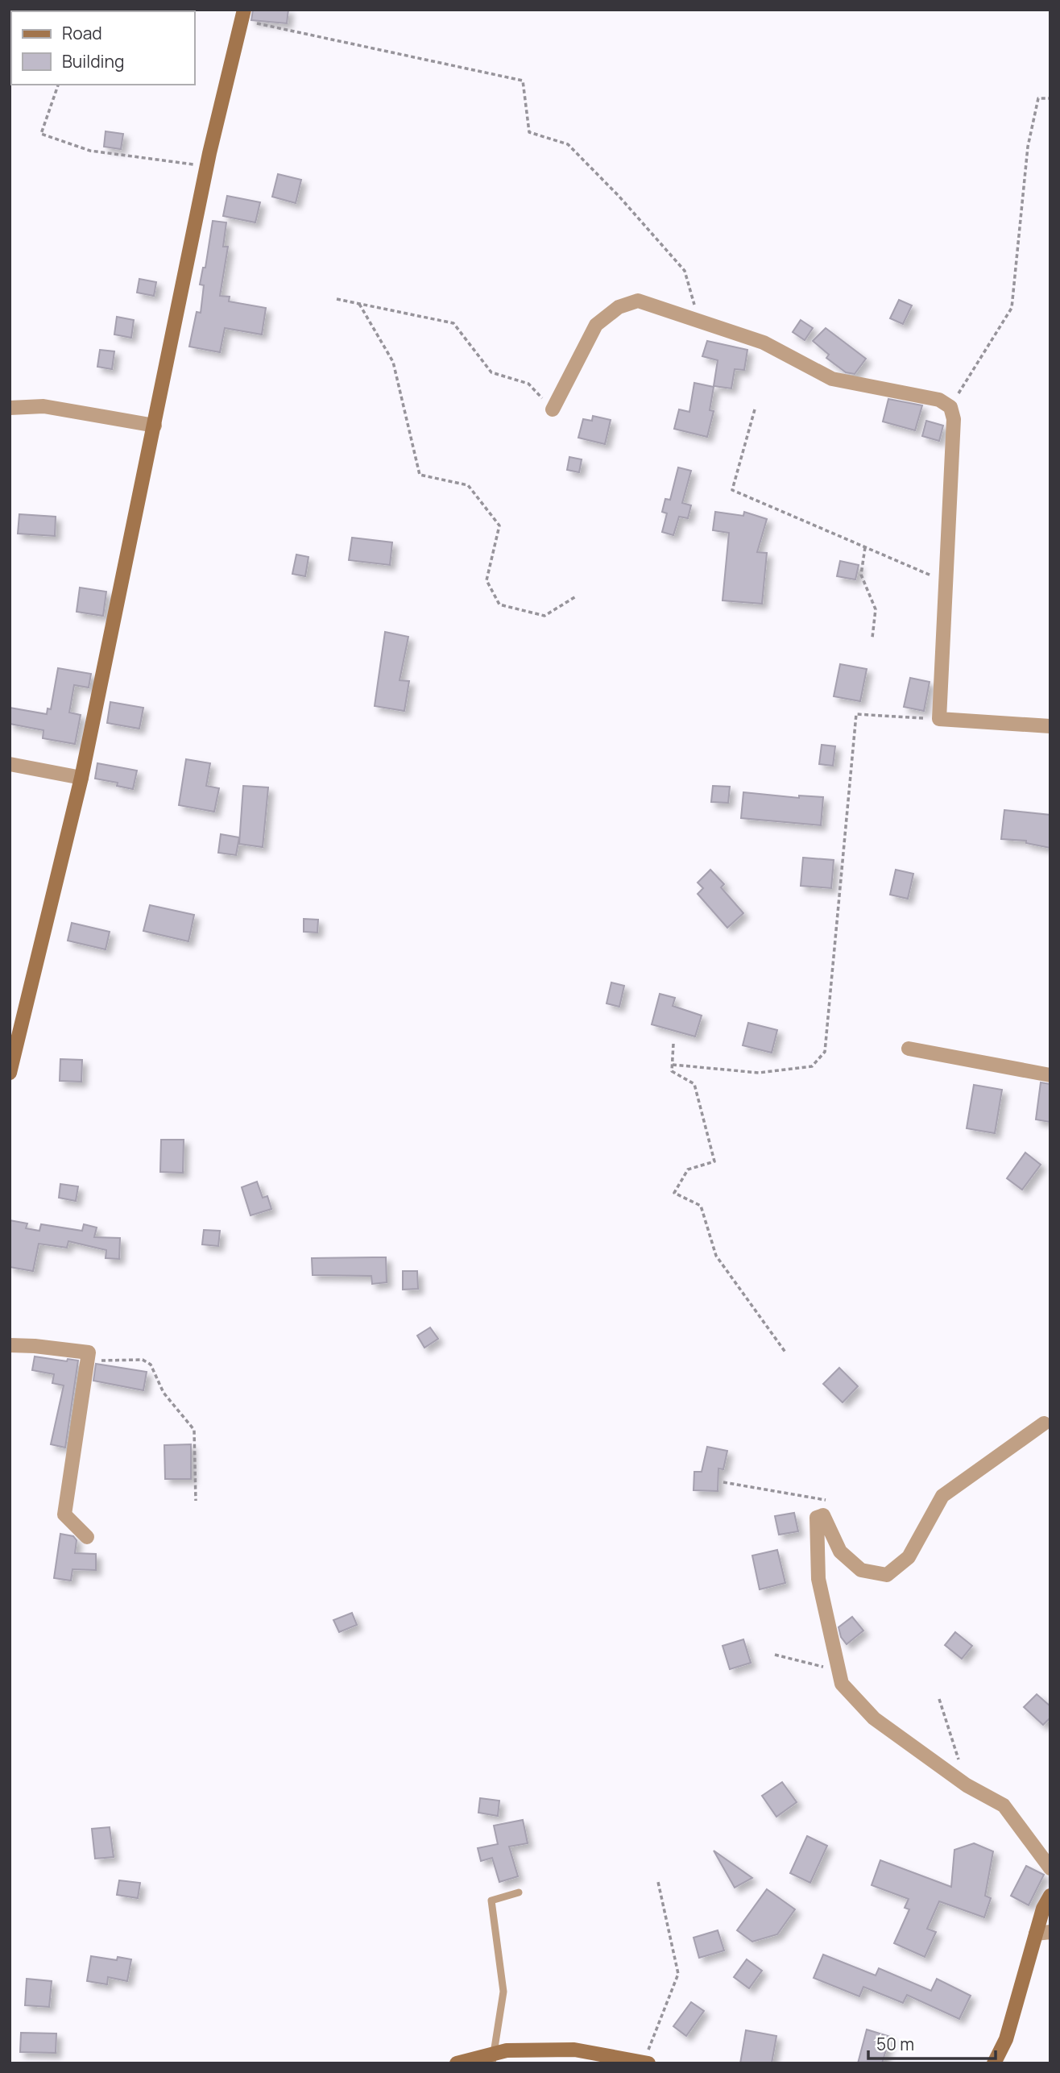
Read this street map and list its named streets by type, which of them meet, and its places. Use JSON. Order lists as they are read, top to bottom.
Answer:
{
  "legend": ["Road", "Building"],
  "scale_bar": "50 m"
}
